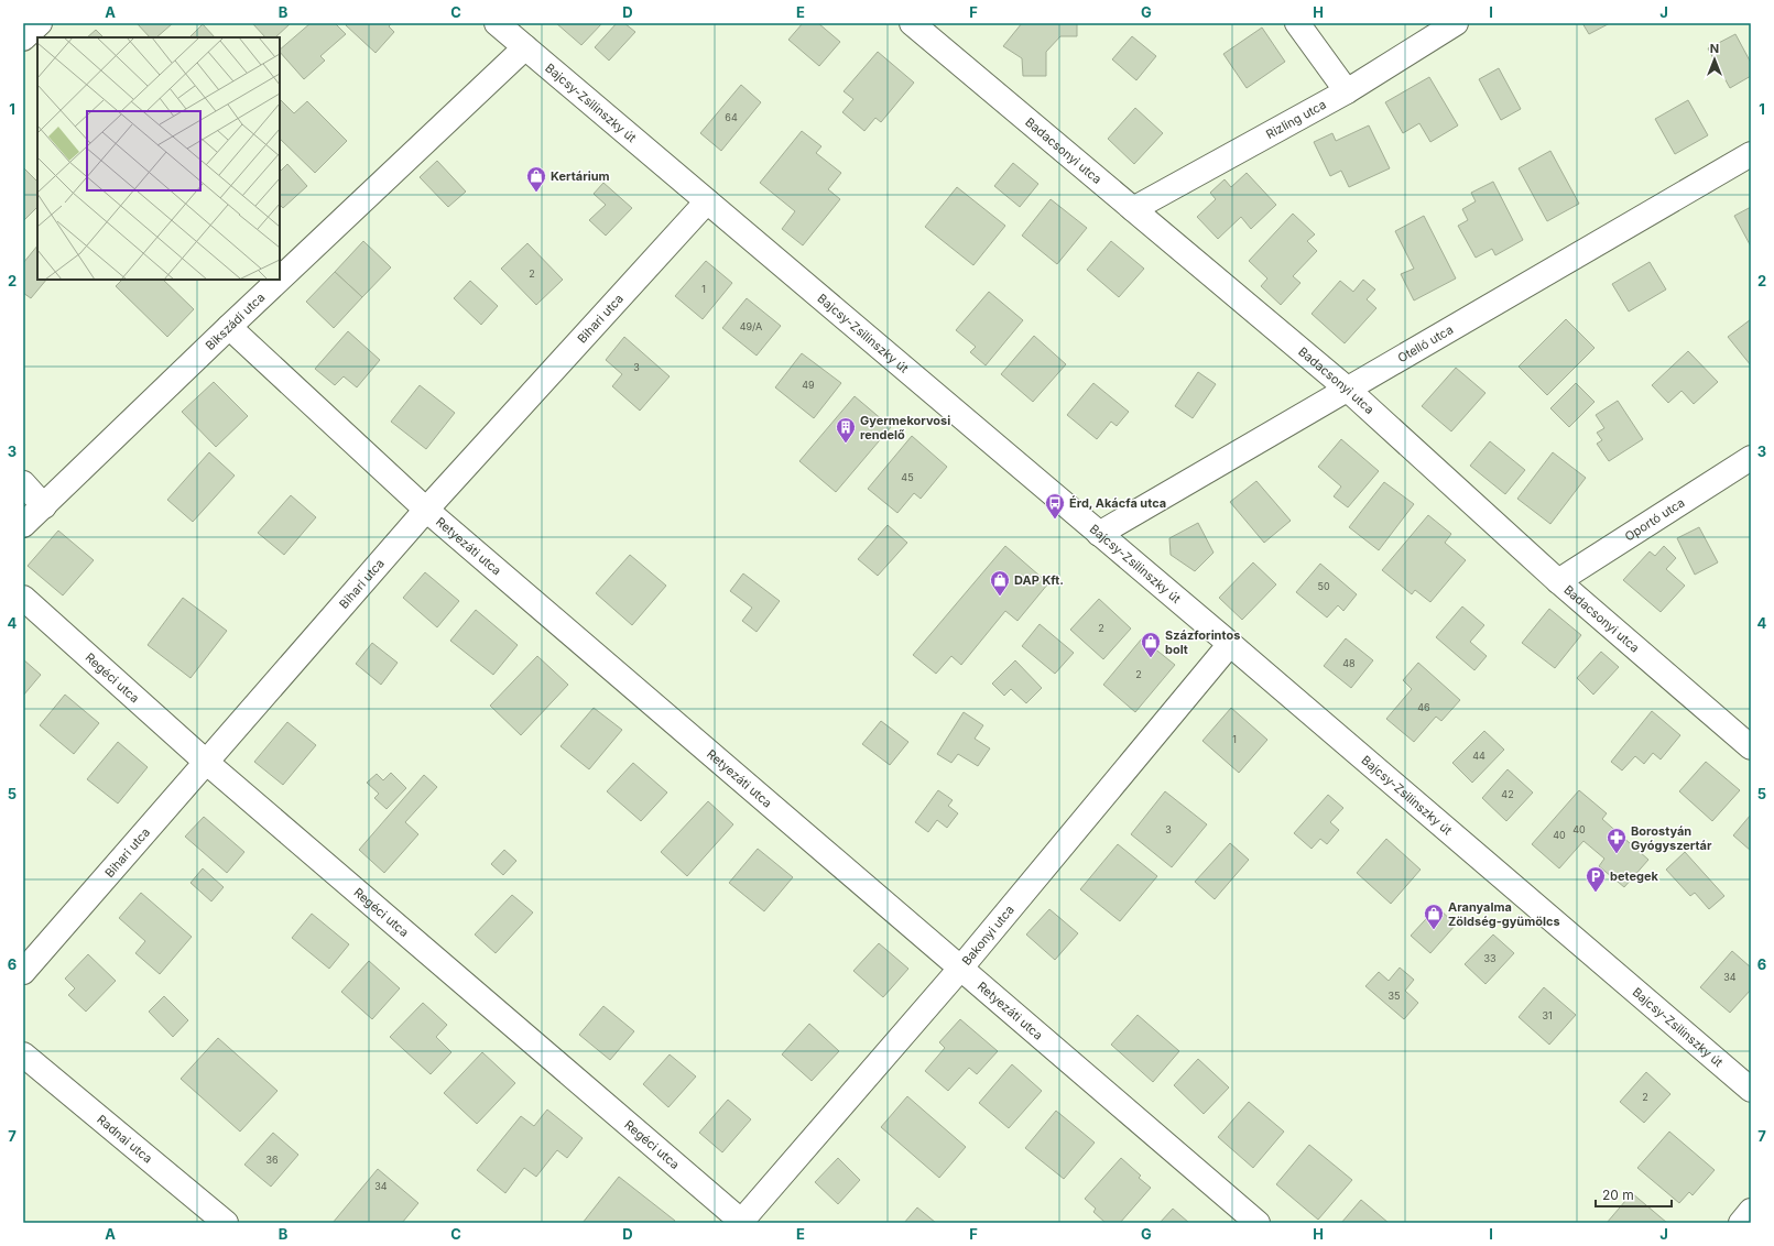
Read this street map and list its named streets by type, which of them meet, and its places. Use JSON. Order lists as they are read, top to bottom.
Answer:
{
  "streets": {
    "street": [
      "Bajcsy-Zsilinszky út",
      "Rizling utca",
      "Badacsonyi utca",
      "Bihari utca",
      "Bikszádi utca",
      "Otelló utca",
      "Oportó utca",
      "Retyezáti utca",
      "Regéci utca",
      "Bakonyi utca",
      "Radnai utca"
    ]
  },
  "crossings": [
    ["Bajcsy-Zsilinszky út", "Bihari utca"],
    ["Bajcsy-Zsilinszky út", "Bikszádi utca"],
    ["Bajcsy-Zsilinszky út", "Otelló utca"],
    ["Bajcsy-Zsilinszky út", "Bakonyi utca"],
    ["Rizling utca", "Badacsonyi utca"],
    ["Badacsonyi utca", "Otelló utca"],
    ["Badacsonyi utca", "Oportó utca"],
    ["Bihari utca", "Retyezáti utca"],
    ["Bihari utca", "Regéci utca"],
    ["Bikszádi utca", "Retyezáti utca"],
    ["Retyezáti utca", "Bakonyi utca"],
    ["Regéci utca", "Bakonyi utca"]
  ],
  "places": {
    "shop": [
      "Kertárium",
      "DAP Kft.",
      "Százforintos bolt",
      "Aranyalma Zöldség-gyümölcs"
    ],
    "building": ["Gyermekorvosi rendelő"],
    "bus stop": ["Érd, Akácfa utca"],
    "pharmacy": ["Borostyán Gyógyszertár"],
    "parking": ["betegek"]
  },
  "house_numbers": [
    "64",
    "2",
    "1",
    "49/A",
    "3",
    "49",
    "45",
    "50",
    "2",
    "48",
    "2",
    "46",
    "1",
    "44",
    "42",
    "3",
    "40",
    "40",
    "33",
    "34",
    "35",
    "31",
    "2",
    "36",
    "34"
  ],
  "scale_bar": "20 m",
  "north": "top",
  "grid": {
    "columns": [
      "A",
      "B",
      "C",
      "D",
      "E",
      "F",
      "G",
      "H",
      "I",
      "J"
    ],
    "rows": [
      "1",
      "2",
      "3",
      "4",
      "5",
      "6",
      "7"
    ]
  }
}
